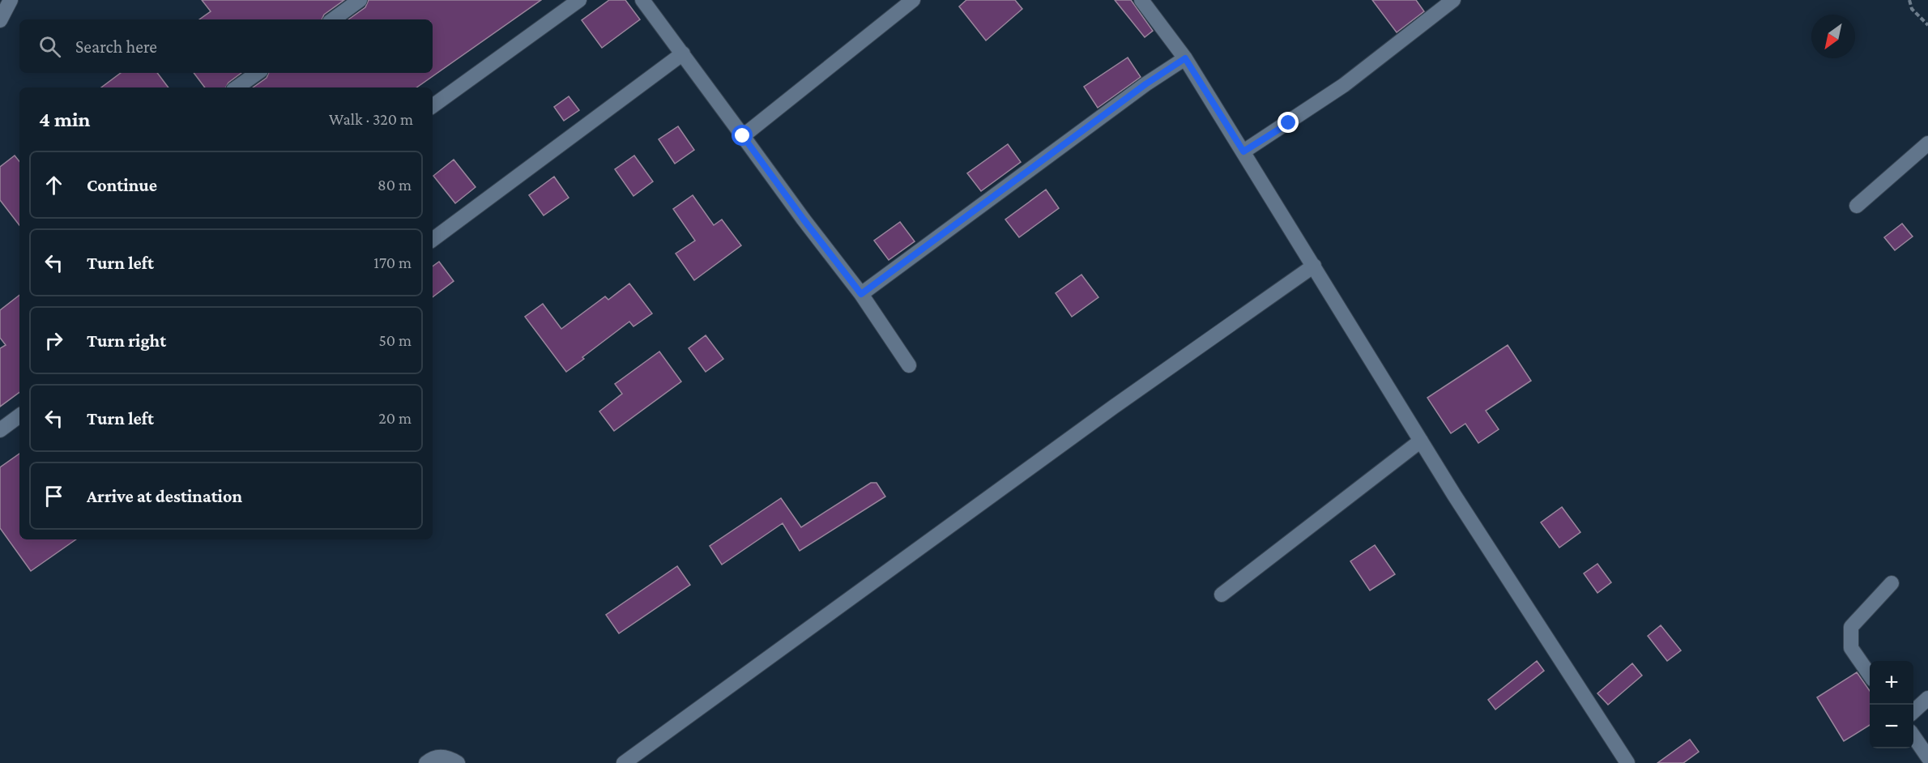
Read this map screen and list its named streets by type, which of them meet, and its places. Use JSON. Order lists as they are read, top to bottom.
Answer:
{
  "north": "bottom left",
  "page": {
    "search": "Search here",
    "heading": ["4 min", "Walk · 320 m"],
    "list": [
      ["Continue", "80 m"],
      ["Turn left", "170 m"],
      ["Turn right", "50 m"],
      ["Turn left", "20 m"],
      "Arrive at destination"
    ],
    "map_buttons": ["+", "−"]
  }
}
